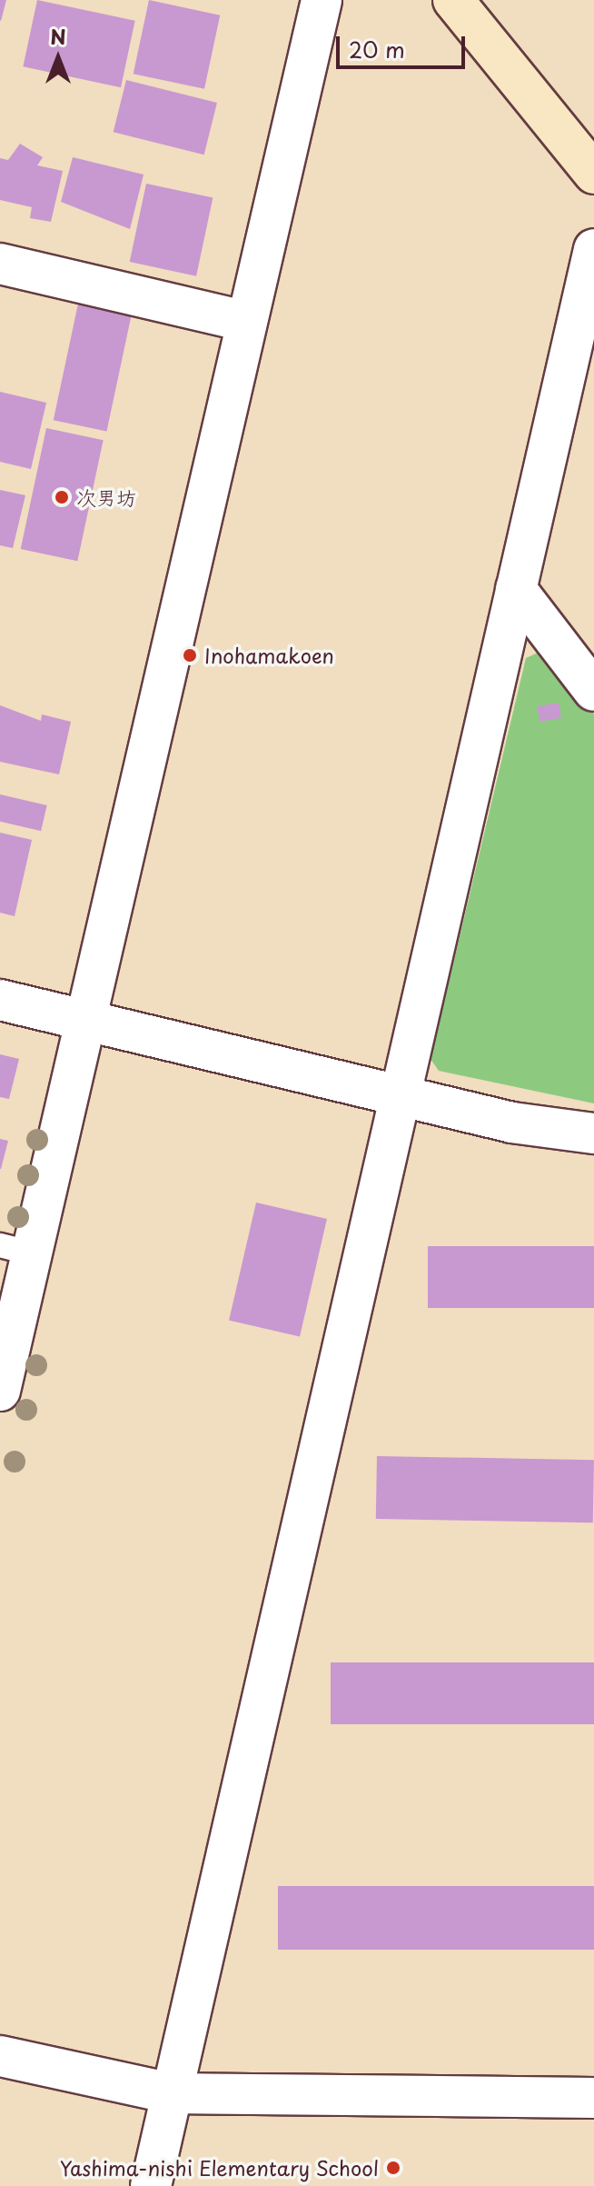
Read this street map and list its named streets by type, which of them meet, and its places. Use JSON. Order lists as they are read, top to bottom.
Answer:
{
  "places": ["次男坊", "Inohamakoen", "Yashima-nishi Elementary School"],
  "scale_bar": "20 m",
  "north": "top"
}
